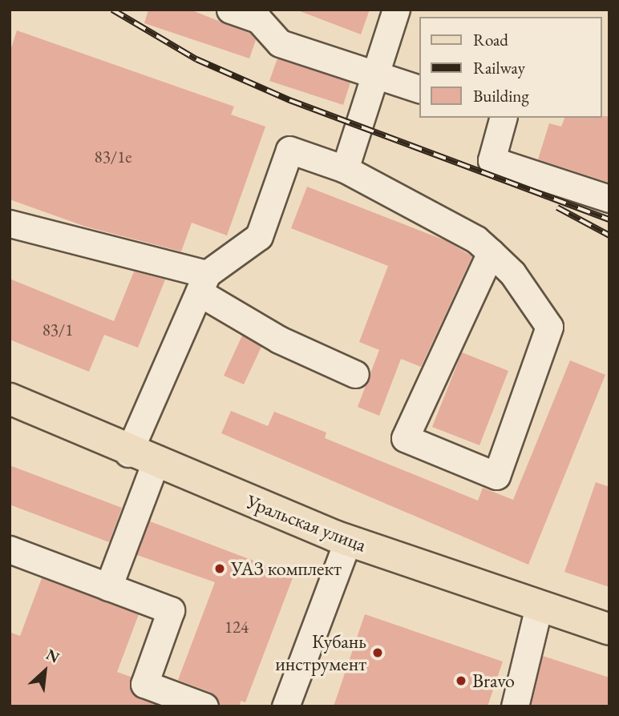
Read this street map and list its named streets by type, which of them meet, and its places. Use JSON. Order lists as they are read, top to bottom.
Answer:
{
  "streets": {
    "main road": ["Уральская улица"]
  },
  "places": ["УАЗ комплект", "Кубань инструмент", "Bravo"],
  "house_numbers": ["83/1е", "83/1", "124"],
  "legend": ["Road", "Railway", "Building"],
  "north": "top right"
}
